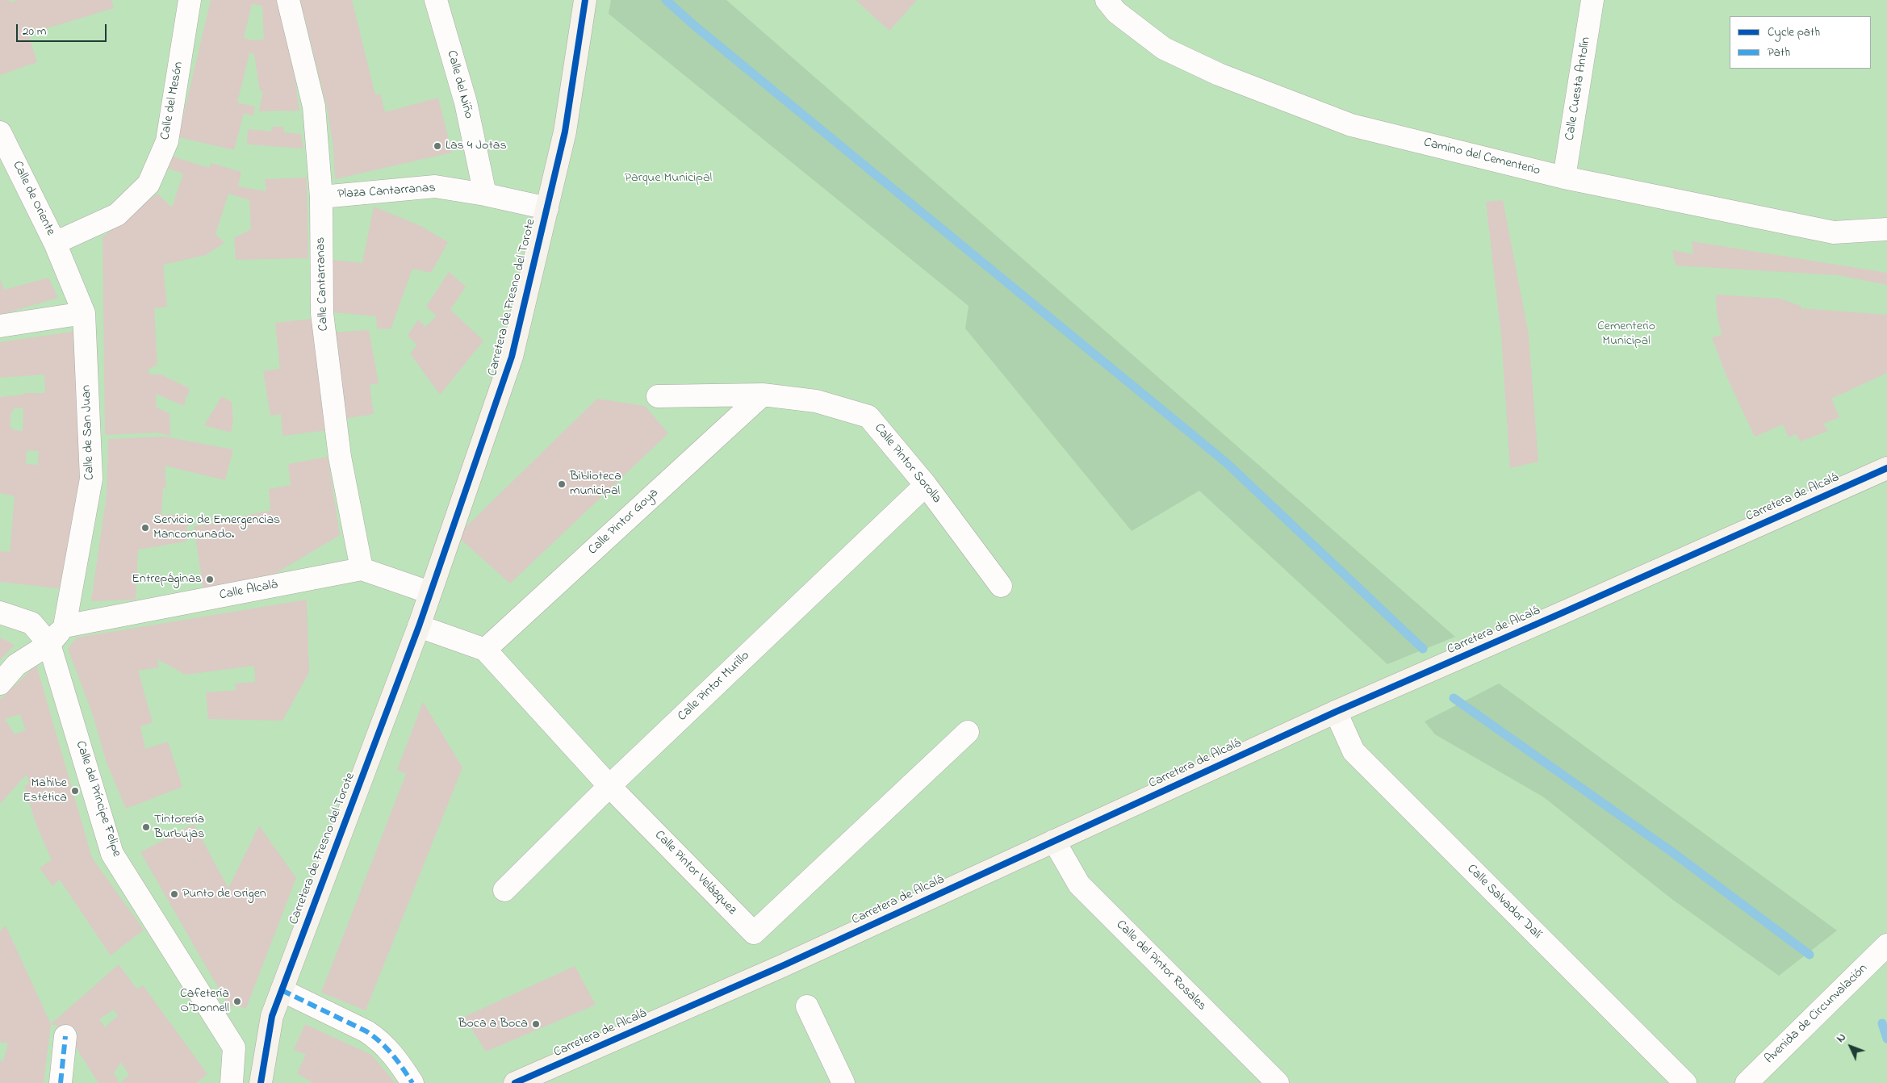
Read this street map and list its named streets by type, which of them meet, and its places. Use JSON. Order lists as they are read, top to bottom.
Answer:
{
  "streets": {
    "street": [
      "Calle del Niño",
      "Calle Cuesta Antolín",
      "Calle del Mesón",
      "Camino del Cementerio",
      "Plaza Cantarranas",
      "Calle de Oriente",
      "Calle Cantarranas",
      "Carretera de Fresno del Torote",
      "Calle de San Juan",
      "Calle Pintor Sorolla",
      "Carretera de Alcalá",
      "Calle Pintor Goya",
      "Calle Alcalá",
      "Calle Pintor Murillo",
      "Calle del Príncipe Felipe",
      "Calle Pintor Velázquez",
      "Calle Salvador Dalí",
      "Calle del Pintor Rosales",
      "Avenida de Circunvalación"
    ]
  },
  "crossings": [
    ["Calle del Niño", "Plaza Cantarranas"],
    ["Calle Cuesta Antolín", "Camino del Cementerio"],
    ["Calle del Mesón", "Calle de Oriente"],
    ["Calle del Mesón", "Calle de San Juan"],
    ["Plaza Cantarranas", "Calle Cantarranas"],
    ["Plaza Cantarranas", "Carretera de Fresno del Torote"],
    ["Calle de Oriente", "Calle de San Juan"],
    ["Calle Cantarranas", "Calle Alcalá"],
    ["Carretera de Fresno del Torote", "Calle Alcalá"],
    ["Carretera de Fresno del Torote", "Calle Pintor Velázquez"],
    ["Calle de San Juan", "Calle Alcalá"],
    ["Calle Pintor Sorolla", "Calle Pintor Goya"],
    ["Calle Pintor Sorolla", "Calle Pintor Murillo"],
    ["Carretera de Alcalá", "Calle Salvador Dalí"],
    ["Carretera de Alcalá", "Calle del Pintor Rosales"],
    ["Calle Pintor Goya", "Calle Pintor Velázquez"],
    ["Calle Pintor Murillo", "Calle Pintor Velázquez"]
  ],
  "parks": ["Parque Municipal", "Cementerio Municipal"],
  "places": [
    "Las 4 Jotas",
    "Biblioteca municipal",
    "Servicio de Emergencias Mancomunado.",
    "Entrepáginas",
    "Mahibe Estética",
    "Tintorería Burbujas",
    "Punto de Origen",
    "Cafetería O'Donnell",
    "Boca a Boca"
  ],
  "legend": ["Cycle path", "Path"],
  "scale_bar": "20 m",
  "north": "top left"
}
